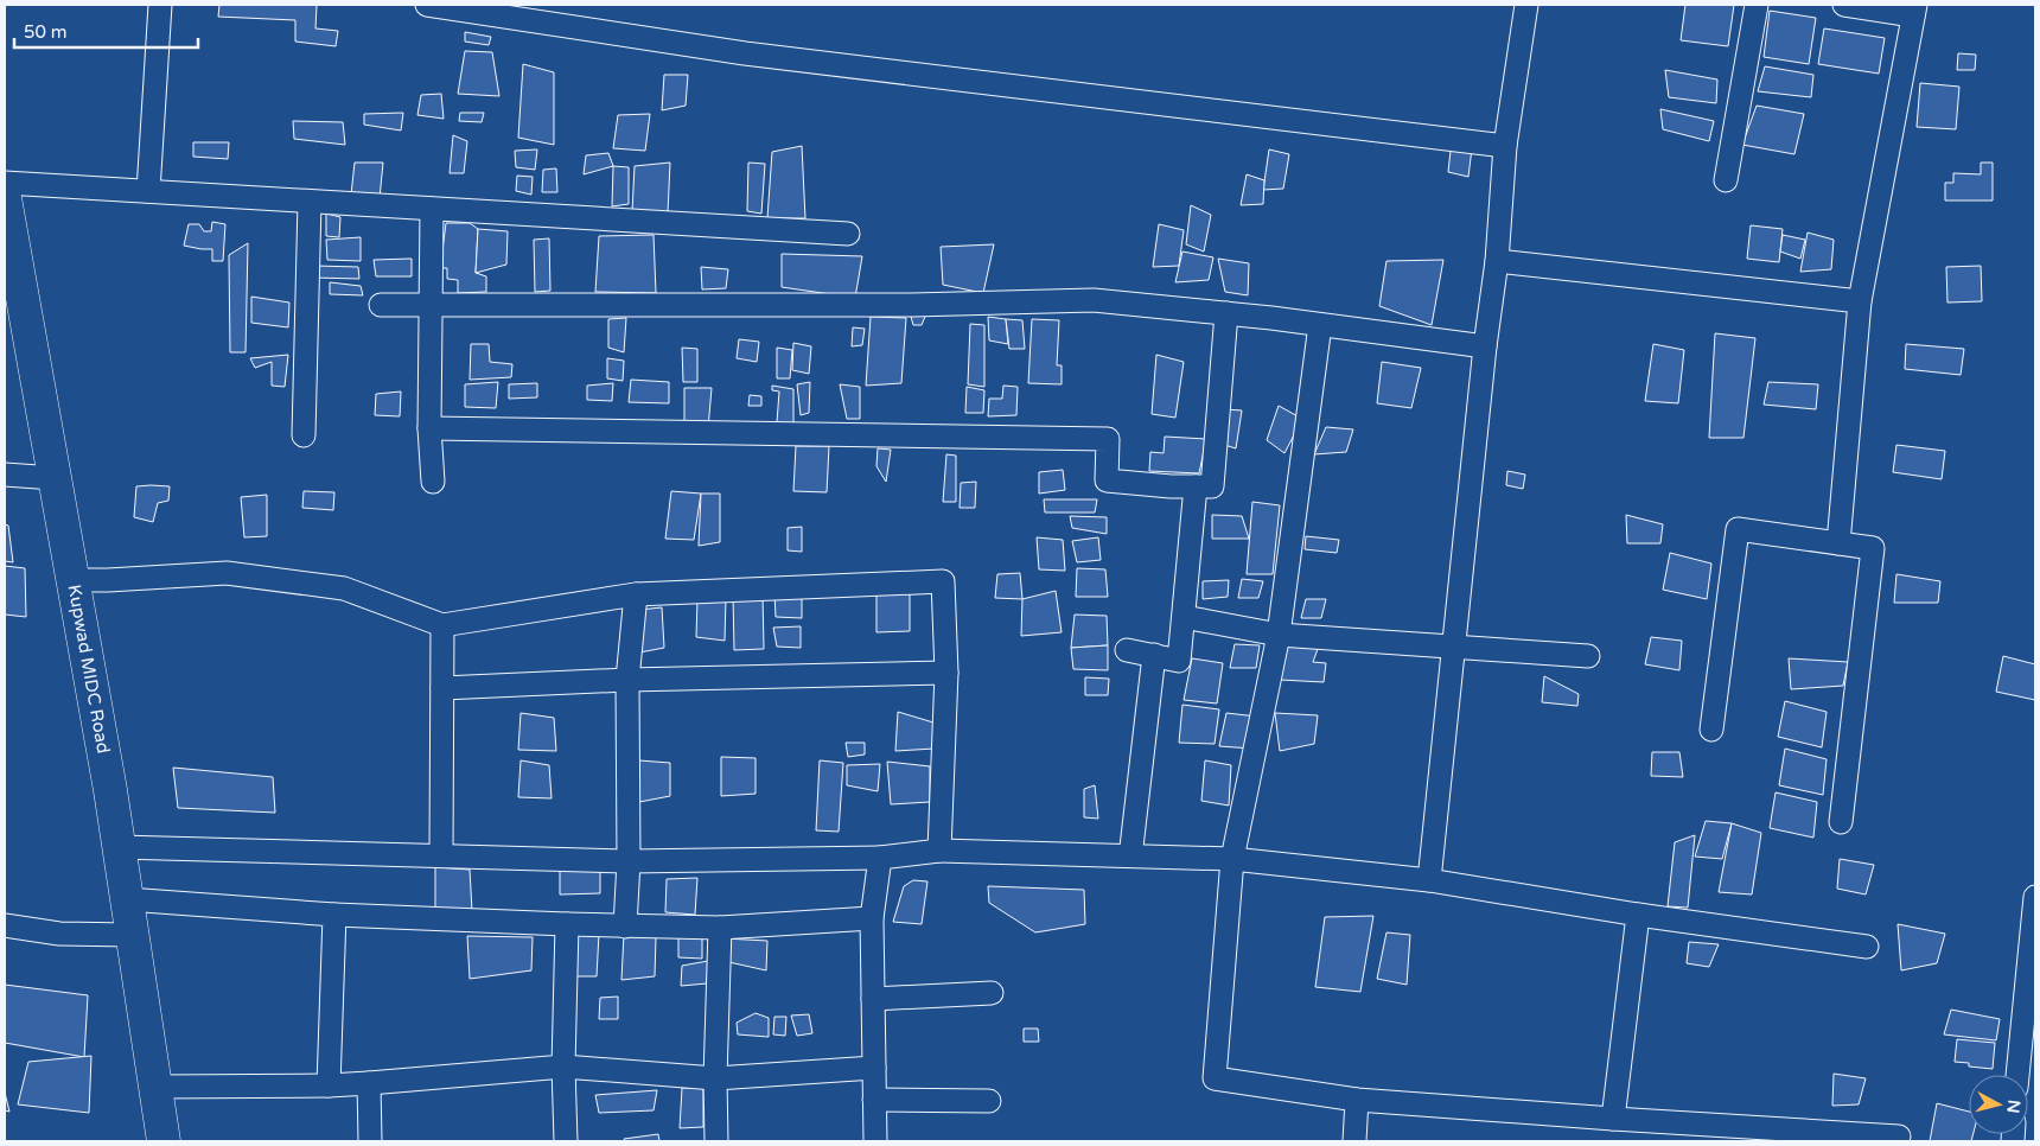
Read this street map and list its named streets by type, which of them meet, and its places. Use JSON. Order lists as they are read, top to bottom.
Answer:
{
  "streets": {
    "main road": ["Kupwad MIDC Road"]
  },
  "scale_bar": "50 m",
  "north": "right"
}
